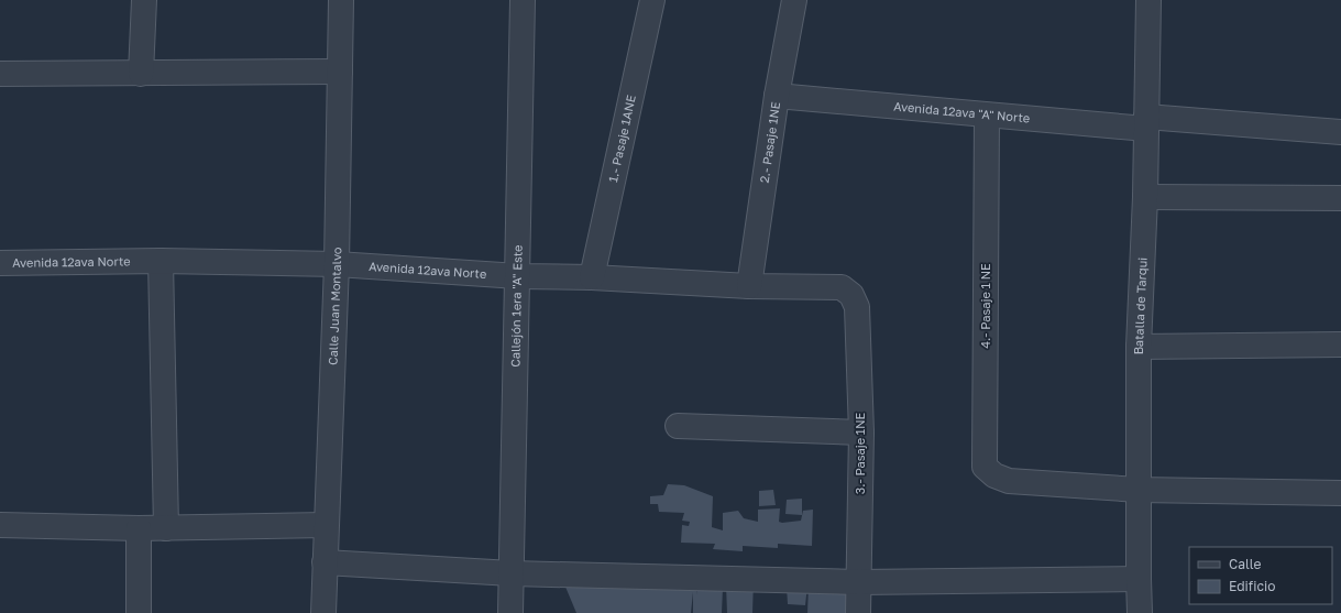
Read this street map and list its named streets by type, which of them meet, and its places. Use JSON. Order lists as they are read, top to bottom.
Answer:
{
  "streets": {
    "street": [
      "Avenida 12ava \"A\" Norte",
      "1.- Pasaje 1ANE",
      "2.- Pasaje 1NE",
      "Avenida 12ava Norte",
      "4.- Pasaje 1 NE",
      "Batalla de Tarqui",
      "Calle Juan Montalvo",
      "Callejón 1era \"A\" Este",
      "3.- Pasaje 1NE"
    ]
  },
  "crossings": [
    ["Avenida 12ava \"A\" Norte", "2.- Pasaje 1NE"],
    ["Avenida 12ava \"A\" Norte", "4.- Pasaje 1 NE"],
    ["Avenida 12ava \"A\" Norte", "Batalla de Tarqui"],
    ["1.- Pasaje 1ANE", "Avenida 12ava Norte"],
    ["2.- Pasaje 1NE", "Avenida 12ava Norte"],
    ["Avenida 12ava Norte", "Calle Juan Montalvo"],
    ["Avenida 12ava Norte", "Callejón 1era \"A\" Este"],
    ["Avenida 12ava Norte", "3.- Pasaje 1NE"],
    ["4.- Pasaje 1 NE", "Batalla de Tarqui"]
  ],
  "legend": ["Calle", "Edificio"]
}
